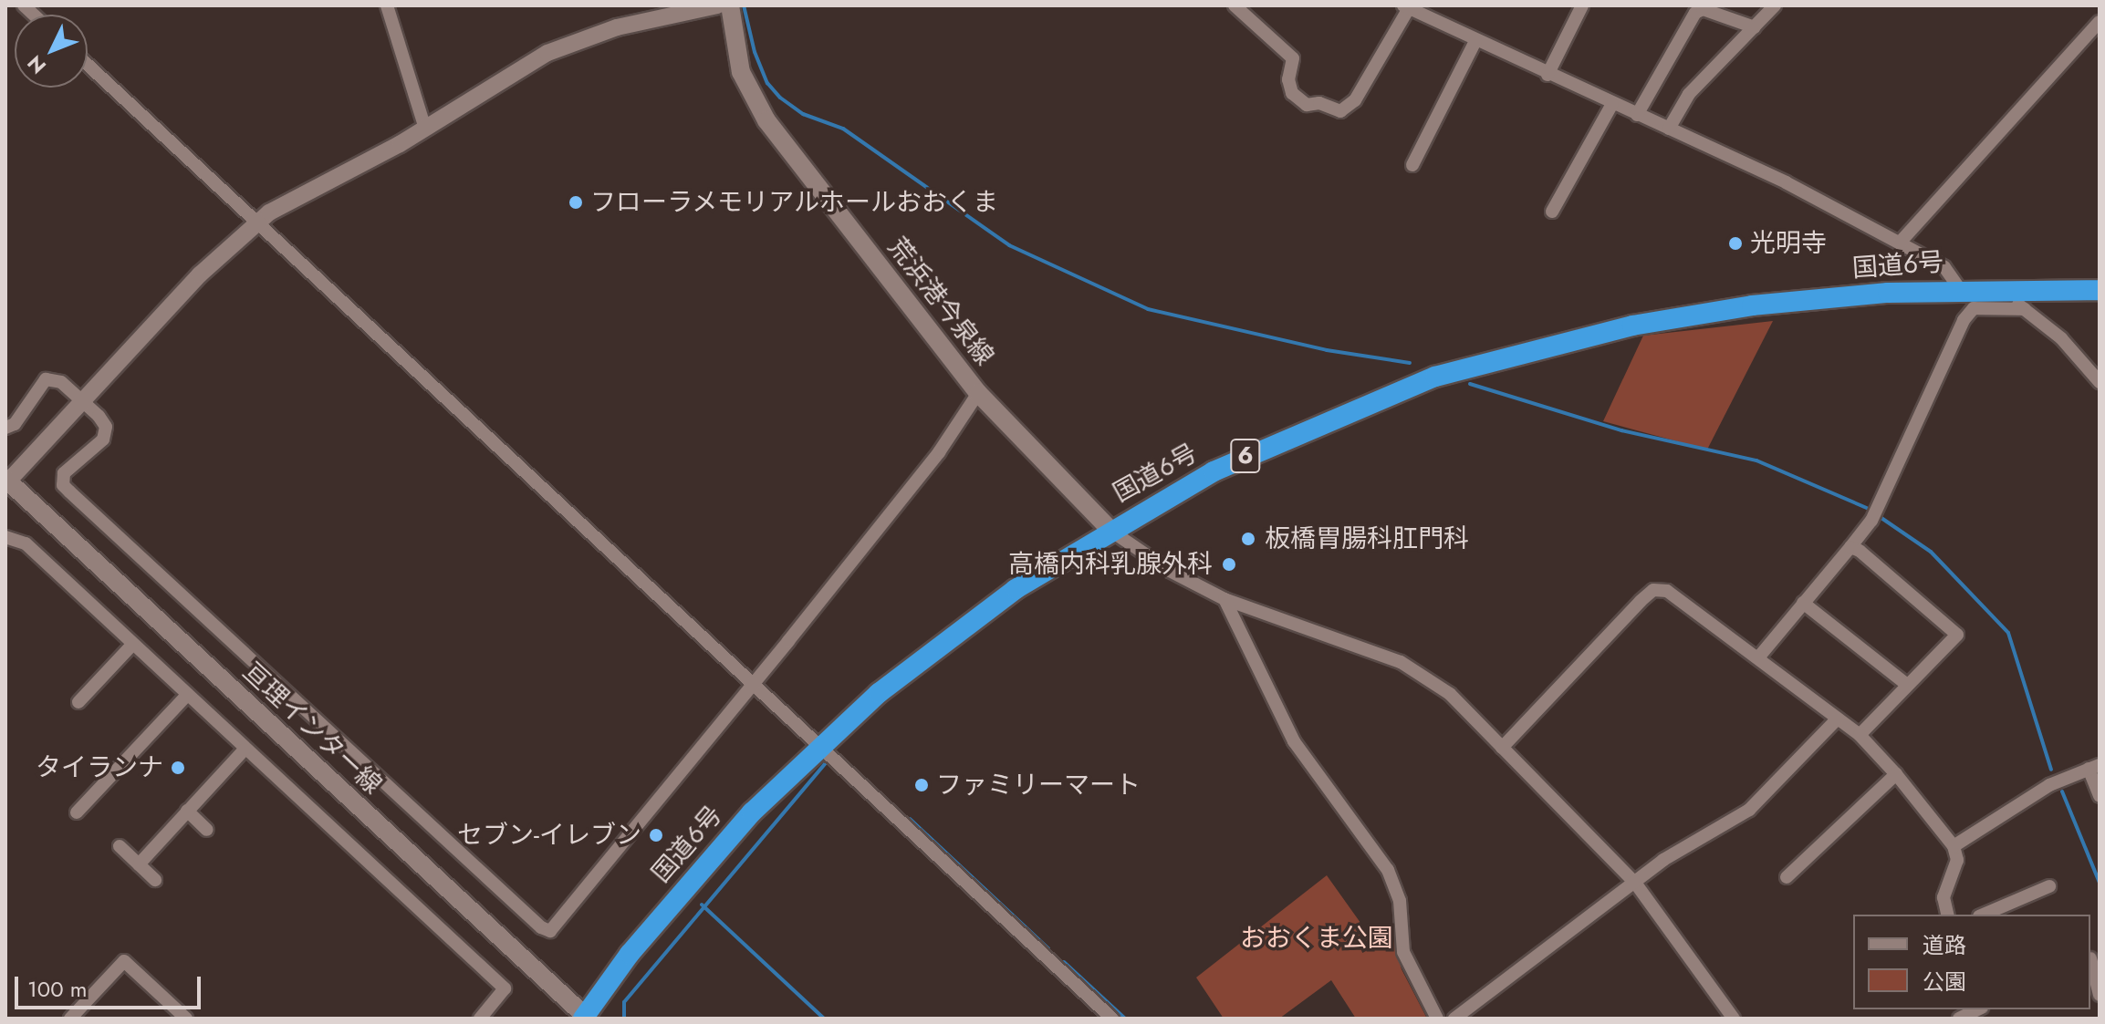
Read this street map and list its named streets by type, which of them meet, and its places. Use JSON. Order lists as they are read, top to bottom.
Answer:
{
  "streets": {
    "highway": ["国道6号", "6"],
    "main road": ["荒浜港今泉線", "亘理インター線"]
  },
  "crossings": [
    ["国道6号", "荒浜港今泉線"],
    ["国道6号", "亘理インター線"]
  ],
  "parks": ["おおくま公園"],
  "places": [
    "フローラメモリアルホールおおくま",
    "光明寺",
    "板橋胃腸科肛門科",
    "高橋内科乳腺外科",
    "タイランナ",
    "ファミリーマート",
    "セブン-イレブン"
  ],
  "legend": ["道路", "公園"],
  "scale_bar": "100 m",
  "north": "bottom left"
}
